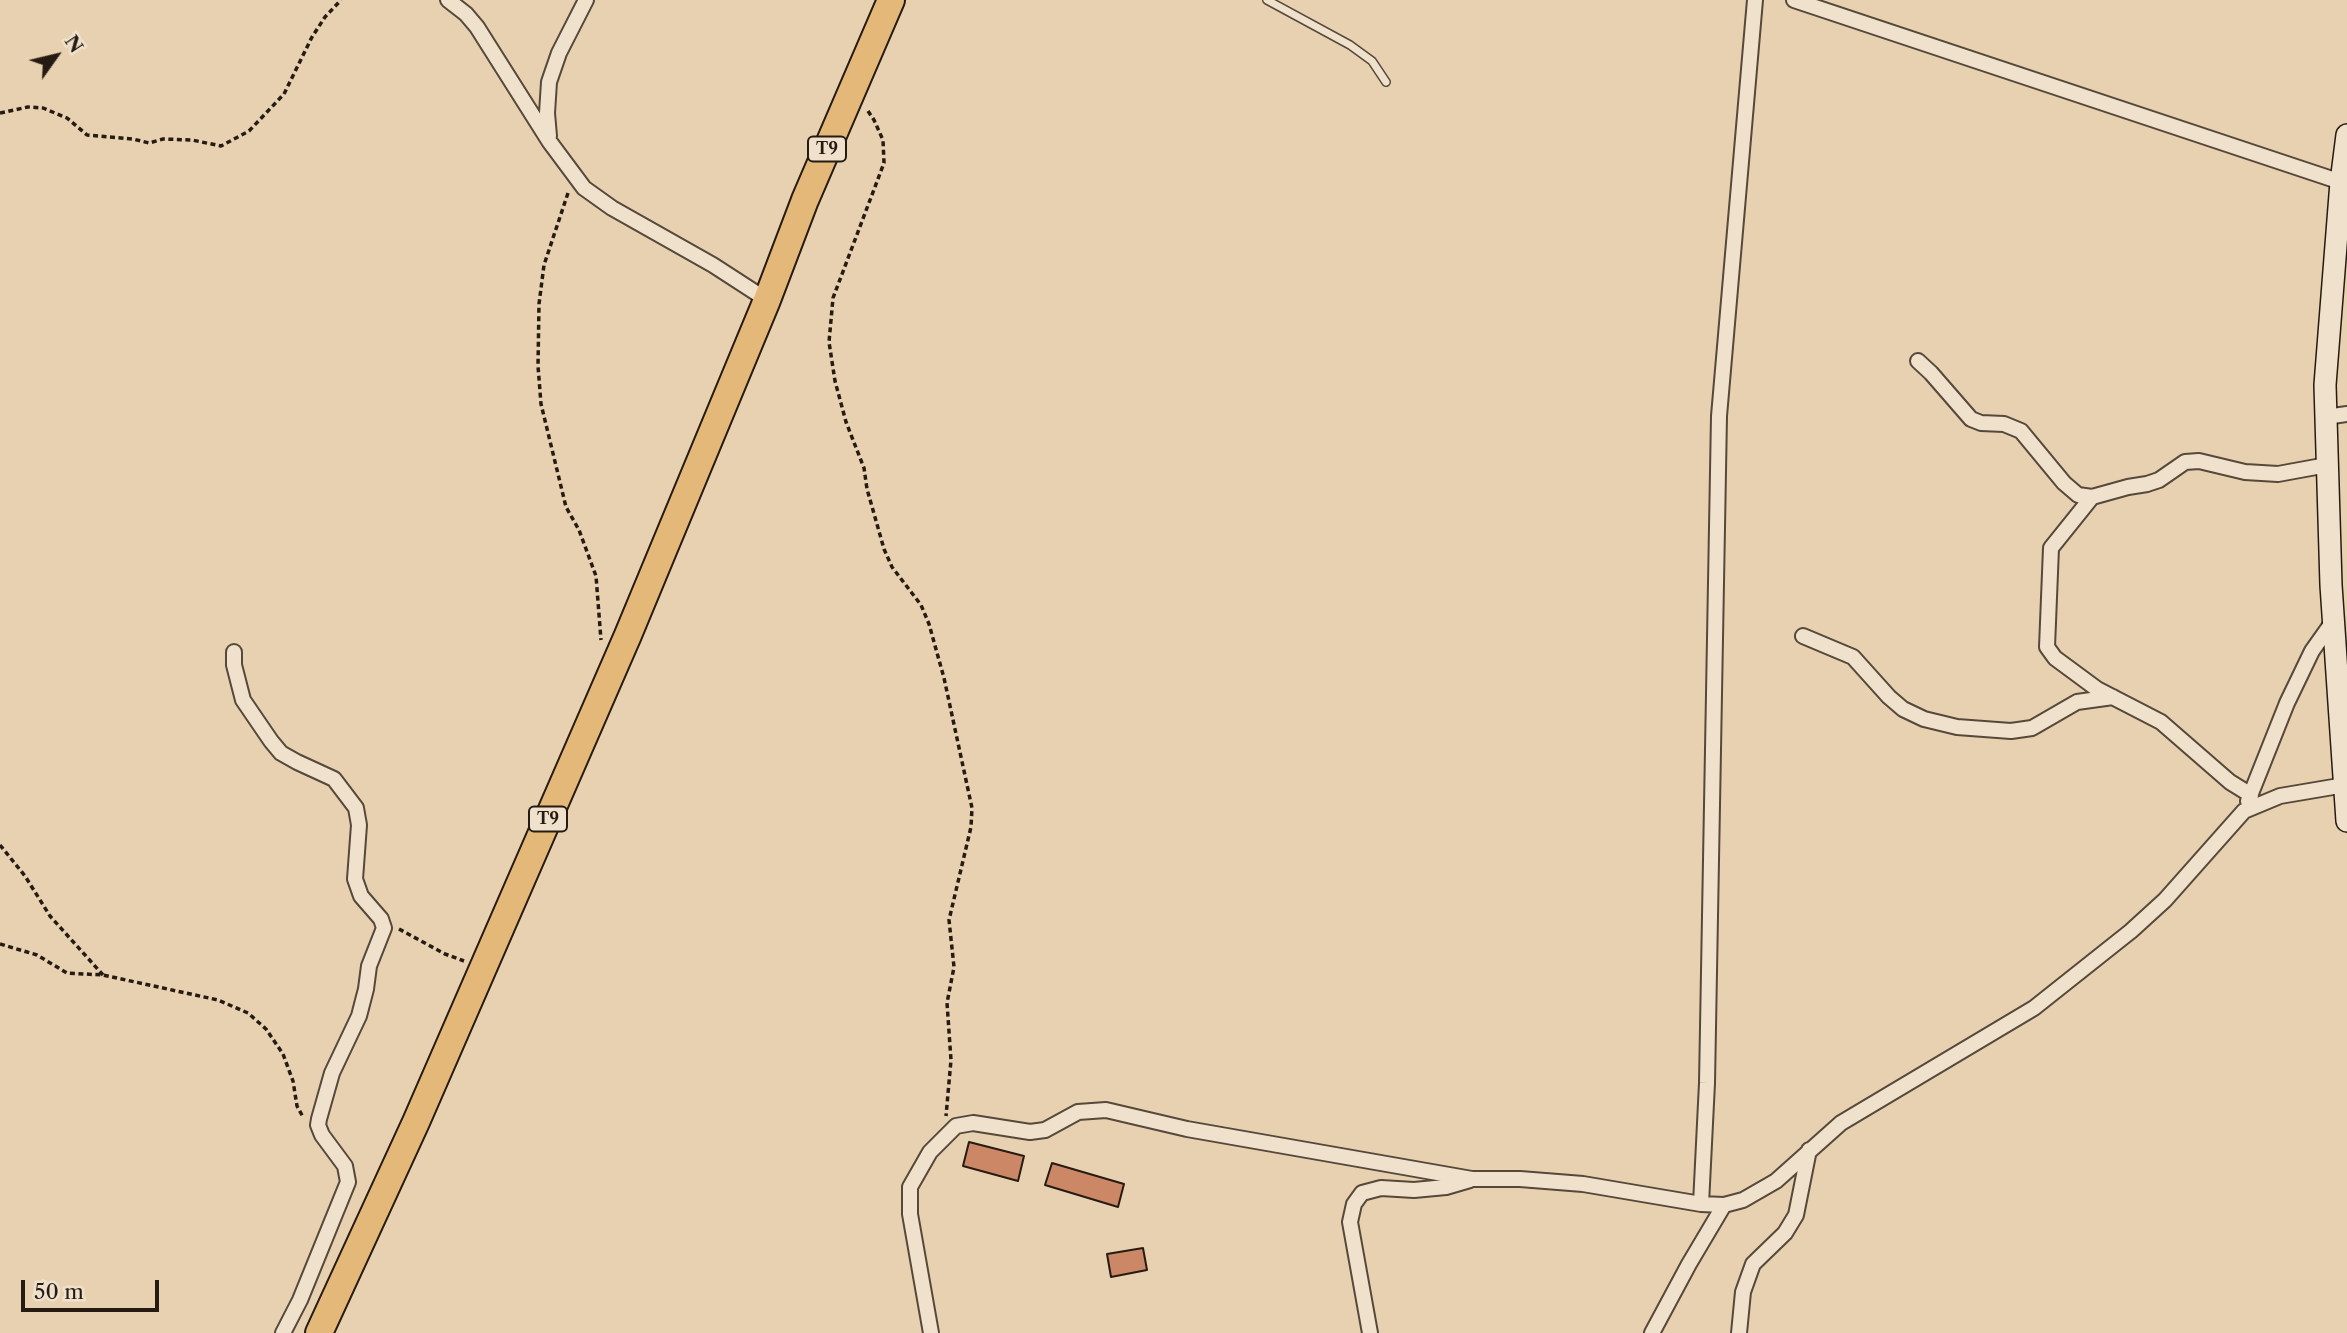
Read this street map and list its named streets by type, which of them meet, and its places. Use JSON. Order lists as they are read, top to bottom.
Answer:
{
  "streets": {
    "highway": ["T9"]
  },
  "scale_bar": "50 m",
  "north": "top right"
}
